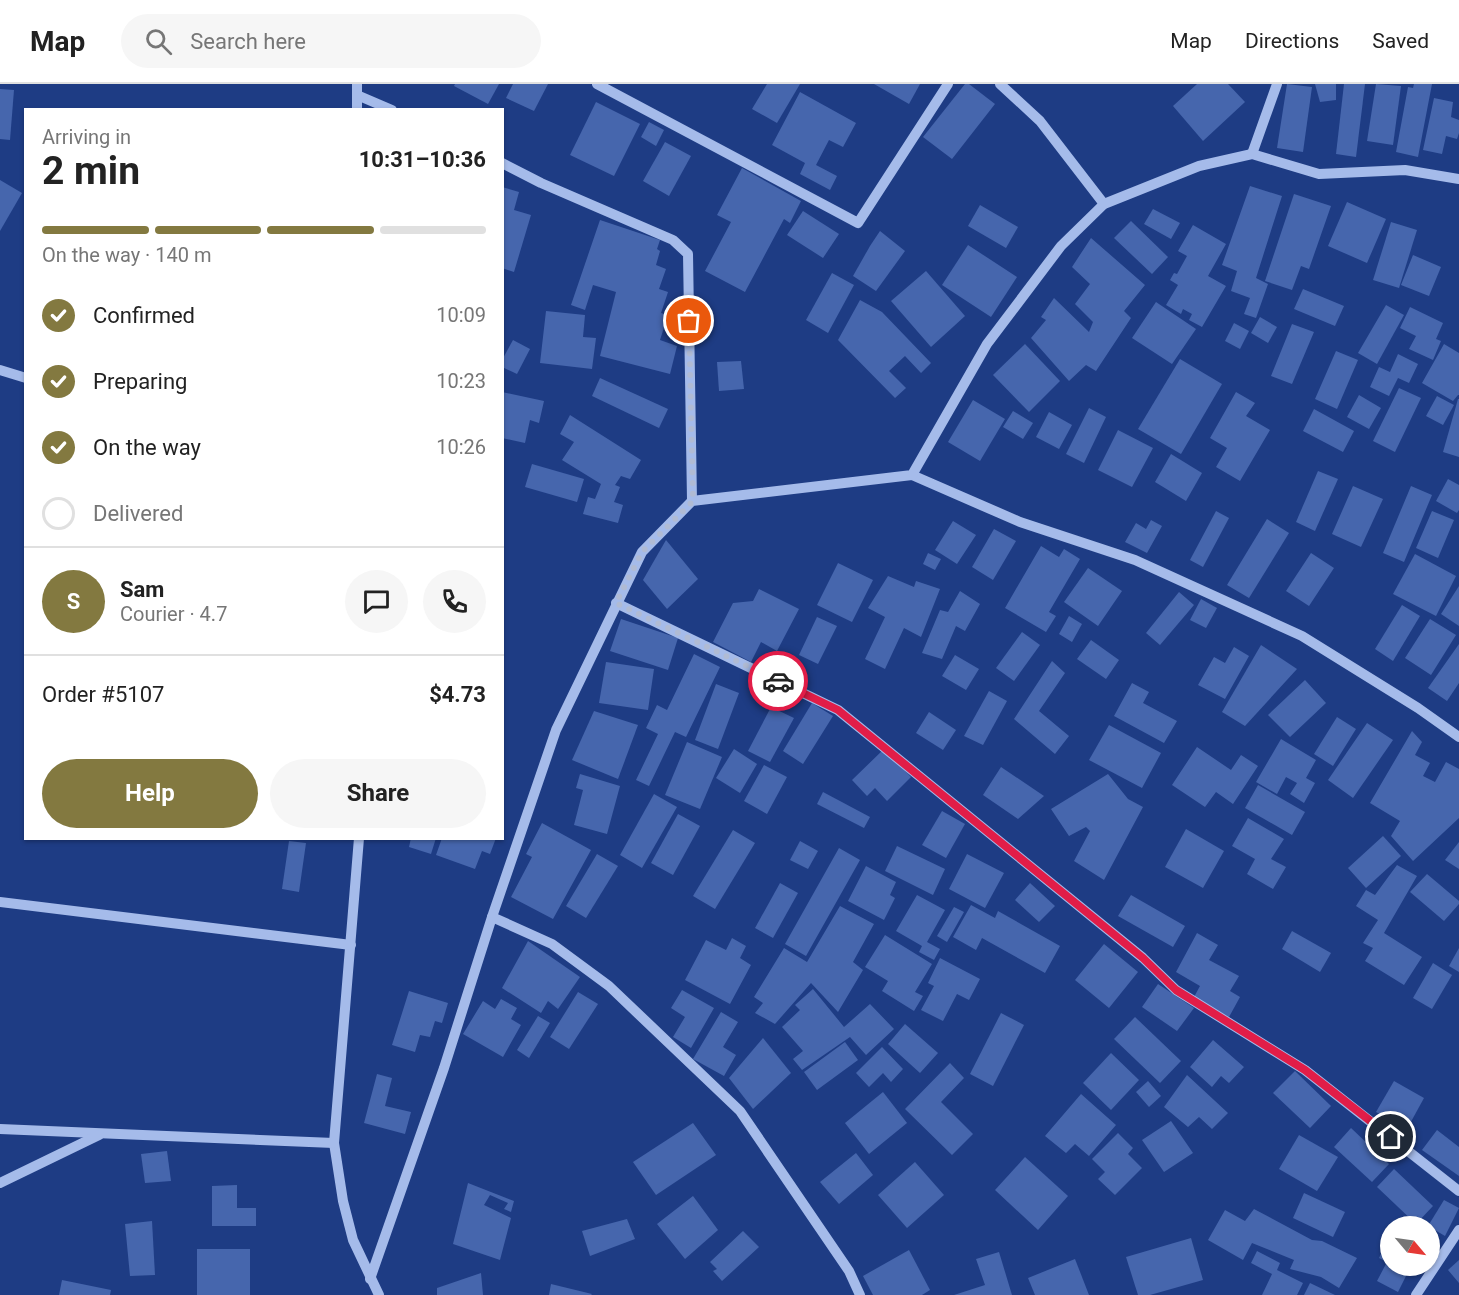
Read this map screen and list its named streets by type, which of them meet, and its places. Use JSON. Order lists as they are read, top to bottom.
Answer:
{
  "north": "bottom right",
  "page": {
    "header": "Map",
    "search": "Search here",
    "nav": ["Map", "Directions", "Saved"],
    "heading": ["2 min", "Arriving in", "10:31–10:36"],
    "panel": [
      "Sam",
      "Courier · 4.7",
      "Order #5107",
      "$4.73"
    ],
    "bar": "On the way · 140 m",
    "list": [
      ["Confirmed", "10:09"],
      ["Preparing", "10:23"],
      ["On the way", "10:26"],
      "Delivered"
    ],
    "round": "S",
    "buttons": ["Help", "Share"]
  }
}
